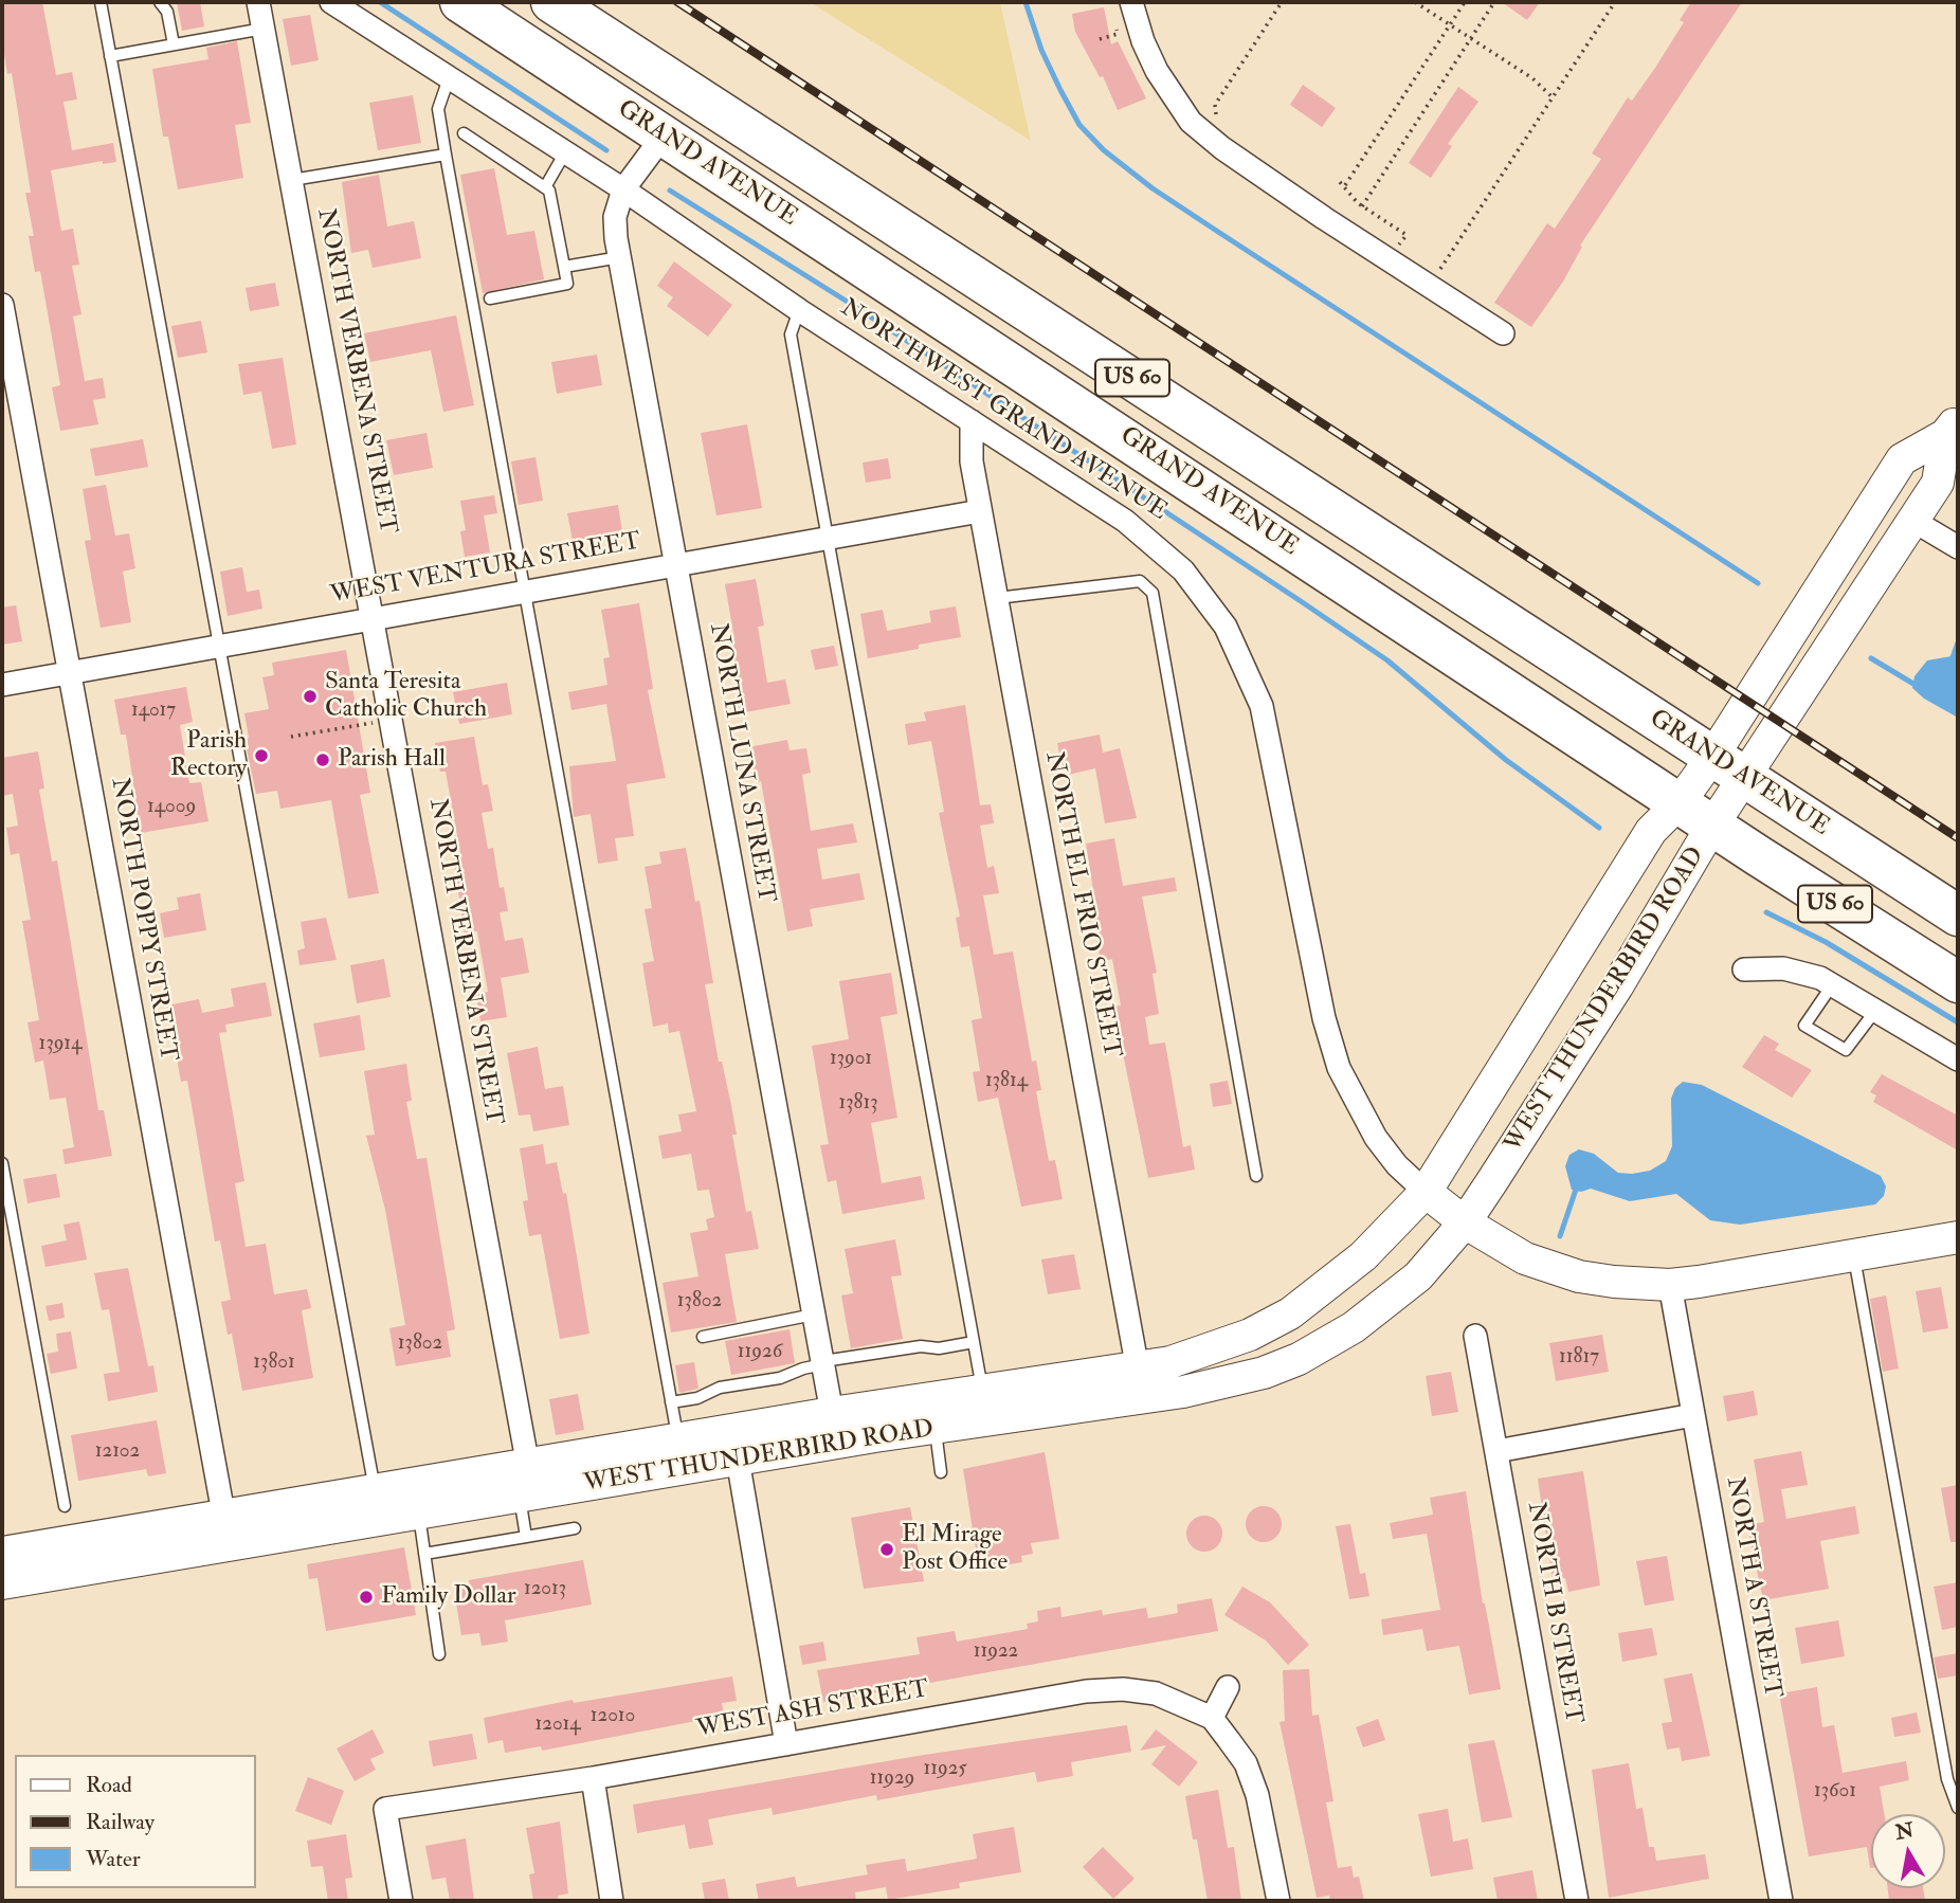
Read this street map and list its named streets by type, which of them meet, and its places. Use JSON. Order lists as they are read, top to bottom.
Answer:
{
  "streets": {
    "highway": ["GRAND AVENUE", "US 60"],
    "main road": ["WEST THUNDERBIRD ROAD"],
    "street": [
      "NORTH VERBENA STREET",
      "NORTHWEST GRAND AVENUE",
      "WEST VENTURA STREET",
      "NORTH LUNA STREET",
      "NORTH EL FRIO STREET",
      "NORTH POPPY STREET",
      "NORTH A STREET",
      "NORTH B STREET",
      "WEST ASH STREET"
    ]
  },
  "crossings": [
    ["GRAND AVENUE", "NORTH LUNA STREET"],
    ["GRAND AVENUE", "WEST THUNDERBIRD ROAD"],
    ["NORTH VERBENA STREET", "WEST VENTURA STREET"],
    ["NORTH VERBENA STREET", "WEST THUNDERBIRD ROAD"],
    ["NORTHWEST GRAND AVENUE", "NORTH LUNA STREET"],
    ["NORTHWEST GRAND AVENUE", "NORTH EL FRIO STREET"],
    ["NORTHWEST GRAND AVENUE", "WEST THUNDERBIRD ROAD"],
    ["WEST VENTURA STREET", "NORTH LUNA STREET"],
    ["WEST VENTURA STREET", "NORTH EL FRIO STREET"],
    ["WEST VENTURA STREET", "NORTH POPPY STREET"],
    ["NORTH LUNA STREET", "WEST THUNDERBIRD ROAD"],
    ["NORTH EL FRIO STREET", "WEST THUNDERBIRD ROAD"],
    ["NORTH POPPY STREET", "WEST THUNDERBIRD ROAD"]
  ],
  "places": [
    "Santa Teresita Catholic Church",
    "Parish Rectory",
    "Parish Hall",
    "El Mirage Post Office",
    "Family Dollar"
  ],
  "house_numbers": [
    "14017",
    "14009",
    "13914",
    "13901",
    "13814",
    "13813",
    "13802",
    "13802",
    "11926",
    "11817",
    "13801",
    "12102",
    "12013",
    "11922",
    "12010",
    "12014",
    "11925",
    "11929",
    "13601"
  ],
  "legend": ["Road", "Railway", "Water"],
  "north": "top"
}
